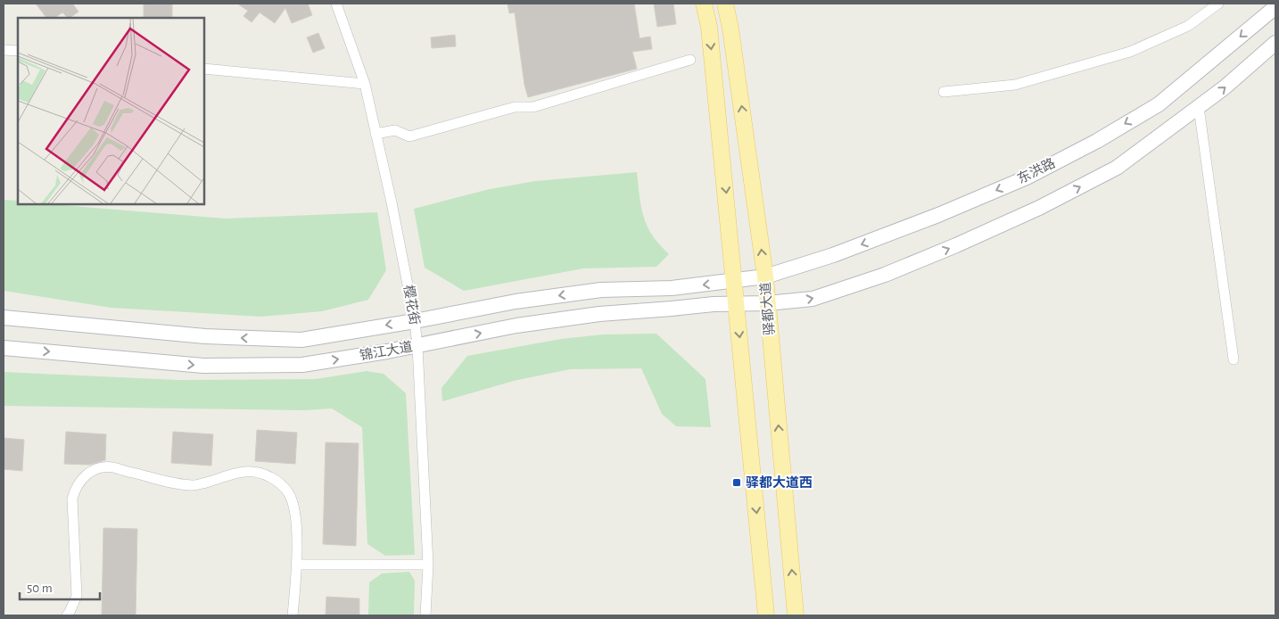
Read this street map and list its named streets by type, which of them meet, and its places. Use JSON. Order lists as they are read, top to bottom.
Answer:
{
  "streets": {
    "main road": ["东洪路", "驿都大道", "锦江大道"],
    "street": ["樱花街"]
  },
  "crossings": [
    ["东洪路", "驿都大道"],
    ["东洪路", "锦江大道"],
    ["樱花街", "锦江大道"],
    ["驿都大道", "锦江大道"]
  ],
  "places": {
    "transit": ["驿都大道西"]
  },
  "scale_bar": "50 m"
}
